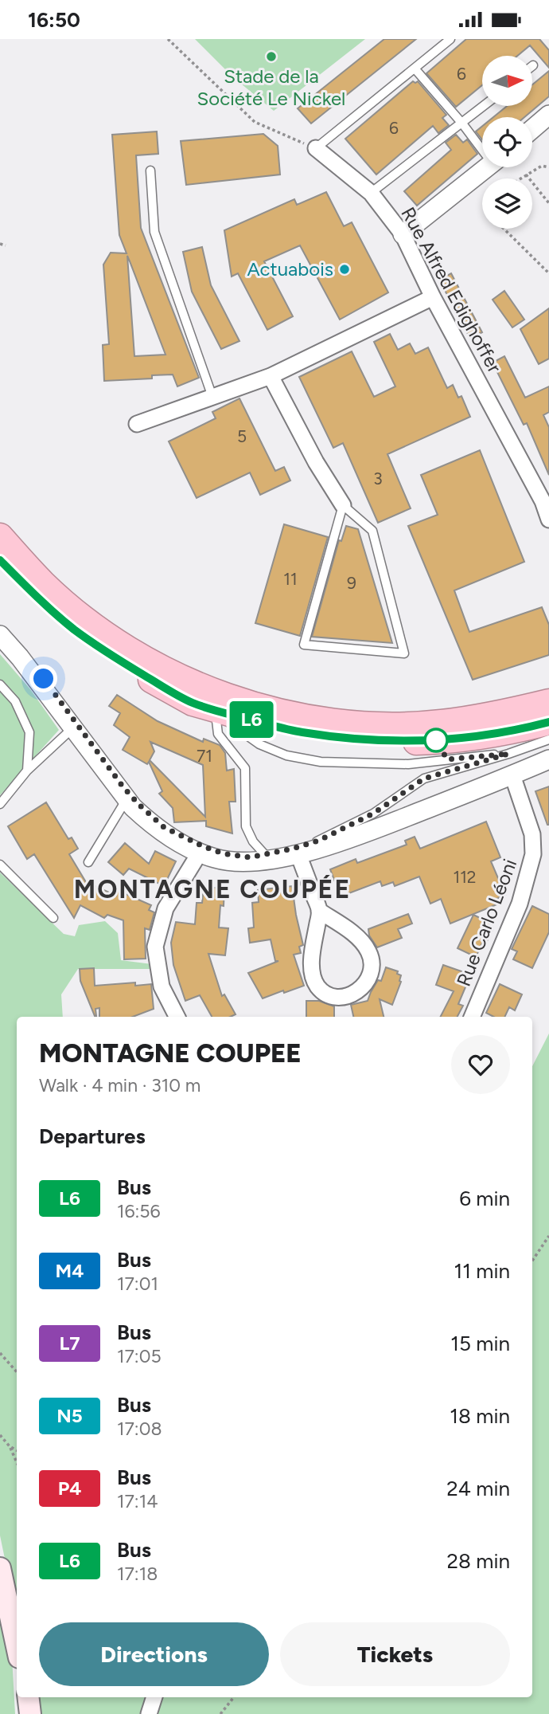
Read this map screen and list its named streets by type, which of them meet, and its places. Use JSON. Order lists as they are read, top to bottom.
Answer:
{
  "streets": {
    "street": ["Rue Alfred Edighoffer", "Rue Carlo Léoni"]
  },
  "districts": ["MONTAGNE COUPÉE"],
  "places": ["Stade de la Société Le Nickel", "Actuabois"],
  "lines": ["bus line L6"],
  "house_numbers": [
    "6",
    "6",
    "5",
    "3",
    "11",
    "9",
    "71",
    "112"
  ],
  "north": "right",
  "page": {
    "status": "16:50",
    "on_map": "L6",
    "heading": [
      ["MONTAGNE COUPEE", "Walk · 4 min · 310 m"],
      "Departures"
    ],
    "list": [
      {
        "mark": "L6",
        "name": "Bus",
        "note": "16:56",
        "value": "6 min"
      },
      {
        "mark": "M4",
        "name": "Bus",
        "note": "17:01",
        "value": "11 min"
      },
      {
        "mark": "L7",
        "name": "Bus",
        "note": "17:05",
        "value": "15 min"
      },
      {
        "mark": "N5",
        "name": "Bus",
        "note": "17:08",
        "value": "18 min"
      },
      {
        "mark": "P4",
        "name": "Bus",
        "note": "17:14",
        "value": "24 min"
      },
      {
        "mark": "L6",
        "name": "Bus",
        "note": "17:18",
        "value": "28 min"
      }
    ],
    "buttons": ["Directions", "Tickets"]
  }
}
